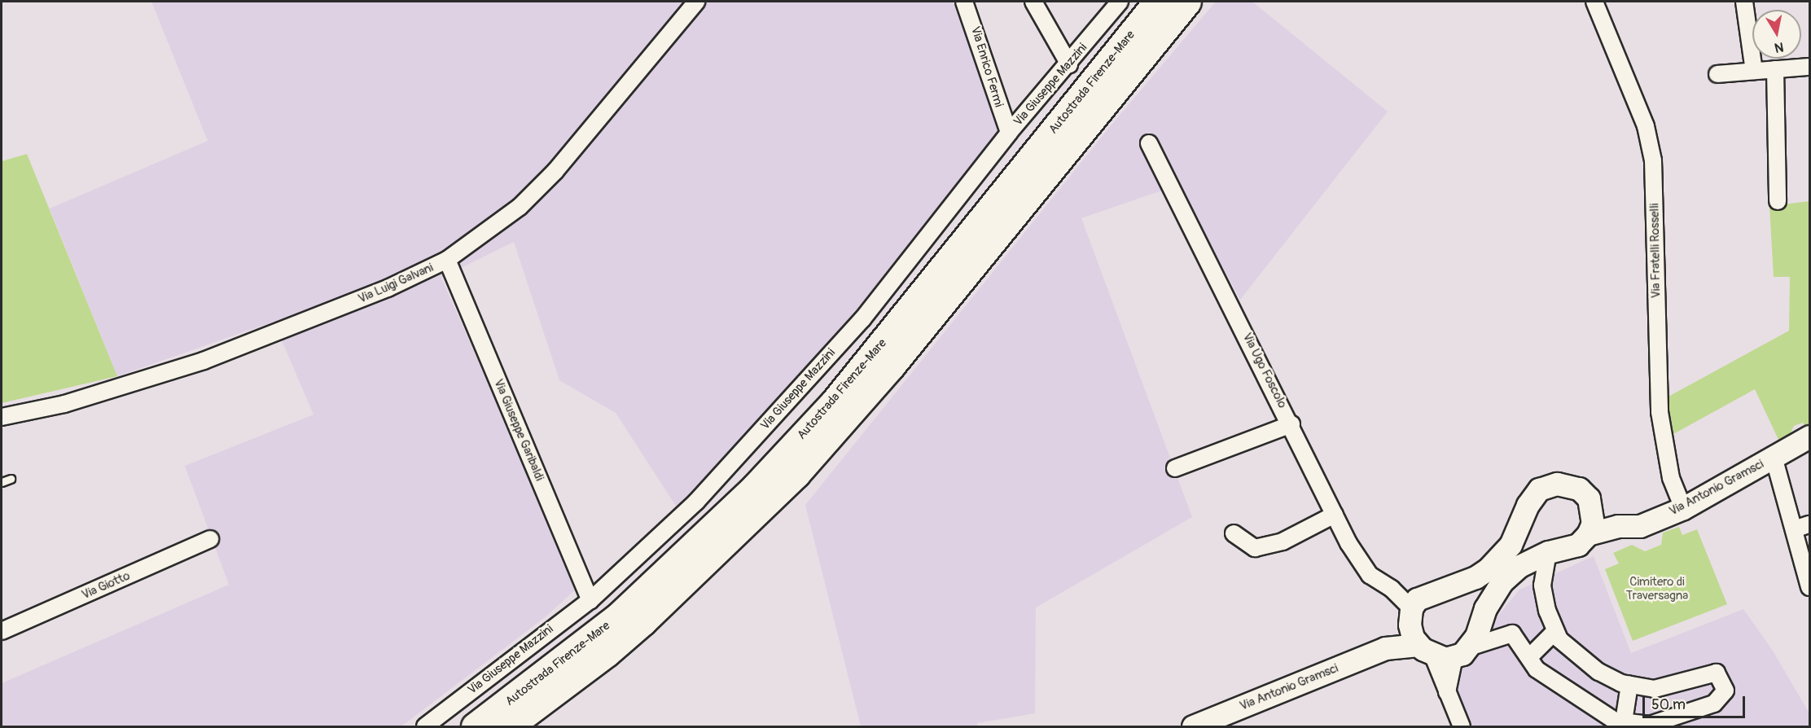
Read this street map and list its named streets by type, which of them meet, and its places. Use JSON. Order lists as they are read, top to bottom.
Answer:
{
  "streets": {
    "highway": ["Autostrada Firenze-Mare"],
    "street": [
      "Via Enrico Fermi",
      "Via Giuseppe Mazzini",
      "Via Fratelli Rosselli",
      "Via Luigi Galvani",
      "Via Ugo Foscolo",
      "Via Giuseppe Garibaldi",
      "Via Antonio Gramsci",
      "Via Giotto"
    ]
  },
  "crossings": [
    ["Via Enrico Fermi", "Via Giuseppe Mazzini"],
    ["Via Giuseppe Mazzini", "Via Giuseppe Garibaldi"],
    ["Via Fratelli Rosselli", "Via Antonio Gramsci"],
    ["Via Luigi Galvani", "Via Giuseppe Garibaldi"],
    ["Via Ugo Foscolo", "Via Antonio Gramsci"]
  ],
  "parks": ["Cimitero di Traversagna"],
  "scale_bar": "50 m",
  "north": "bottom"
}
